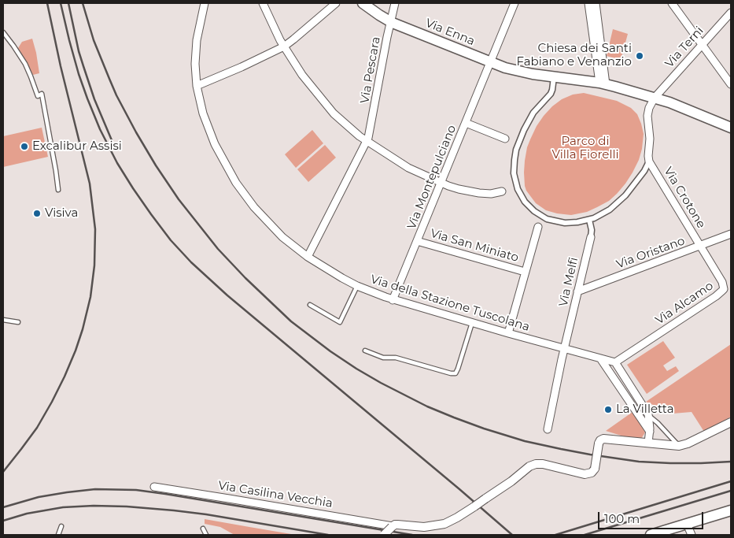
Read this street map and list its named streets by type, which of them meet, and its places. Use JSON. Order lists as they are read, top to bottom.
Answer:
{
  "streets": {
    "main road": ["Via Enna"],
    "street": [
      "Via Terni",
      "Via Pescara",
      "Via Montepulciano",
      "Via Crotone",
      "Via San Miniato",
      "Via Oristano",
      "Via Melfi",
      "Via della Stazione Tuscolana",
      "Via Alcamo",
      "Via Casilina Vecchia"
    ]
  },
  "crossings": [
    ["Via Enna", "Via Terni"],
    ["Via Enna", "Via Pescara"],
    ["Via Enna", "Via Montepulciano"],
    ["Via Pescara", "Via della Stazione Tuscolana"],
    ["Via Montepulciano", "Via San Miniato"],
    ["Via Montepulciano", "Via della Stazione Tuscolana"],
    ["Via Crotone", "Via Oristano"],
    ["Via Crotone", "Via Alcamo"],
    ["Via Oristano", "Via Melfi"],
    ["Via Oristano", "Via Alcamo"],
    ["Via Melfi", "Via della Stazione Tuscolana"],
    ["Via della Stazione Tuscolana", "Via Alcamo"]
  ],
  "parks": ["Parco di Villa Fiorelli"],
  "places": [
    "Chiesa dei Santi Fabiano e Venanzio",
    "Excalibur Assisi",
    "Visiva",
    "La Villetta"
  ],
  "scale_bar": "100 m"
}
